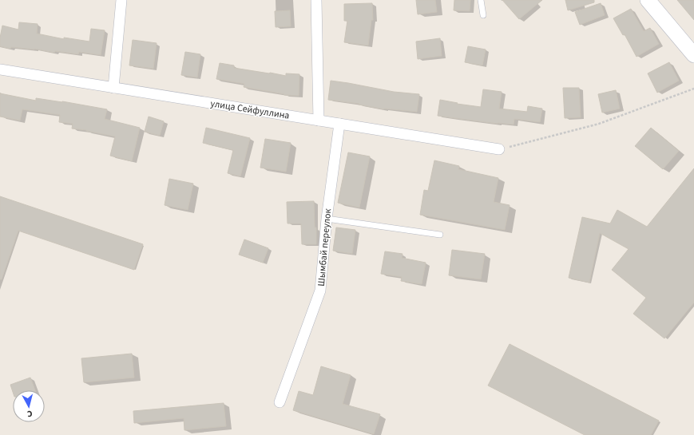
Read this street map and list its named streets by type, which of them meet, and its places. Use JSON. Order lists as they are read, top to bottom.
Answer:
{
  "streets": {
    "street": ["улица Сейфуллина", "Шымбай переулок"]
  },
  "crossings": [
    ["улица Сейфуллина", "Шымбай переулок"]
  ],
  "north": "bottom"
}
